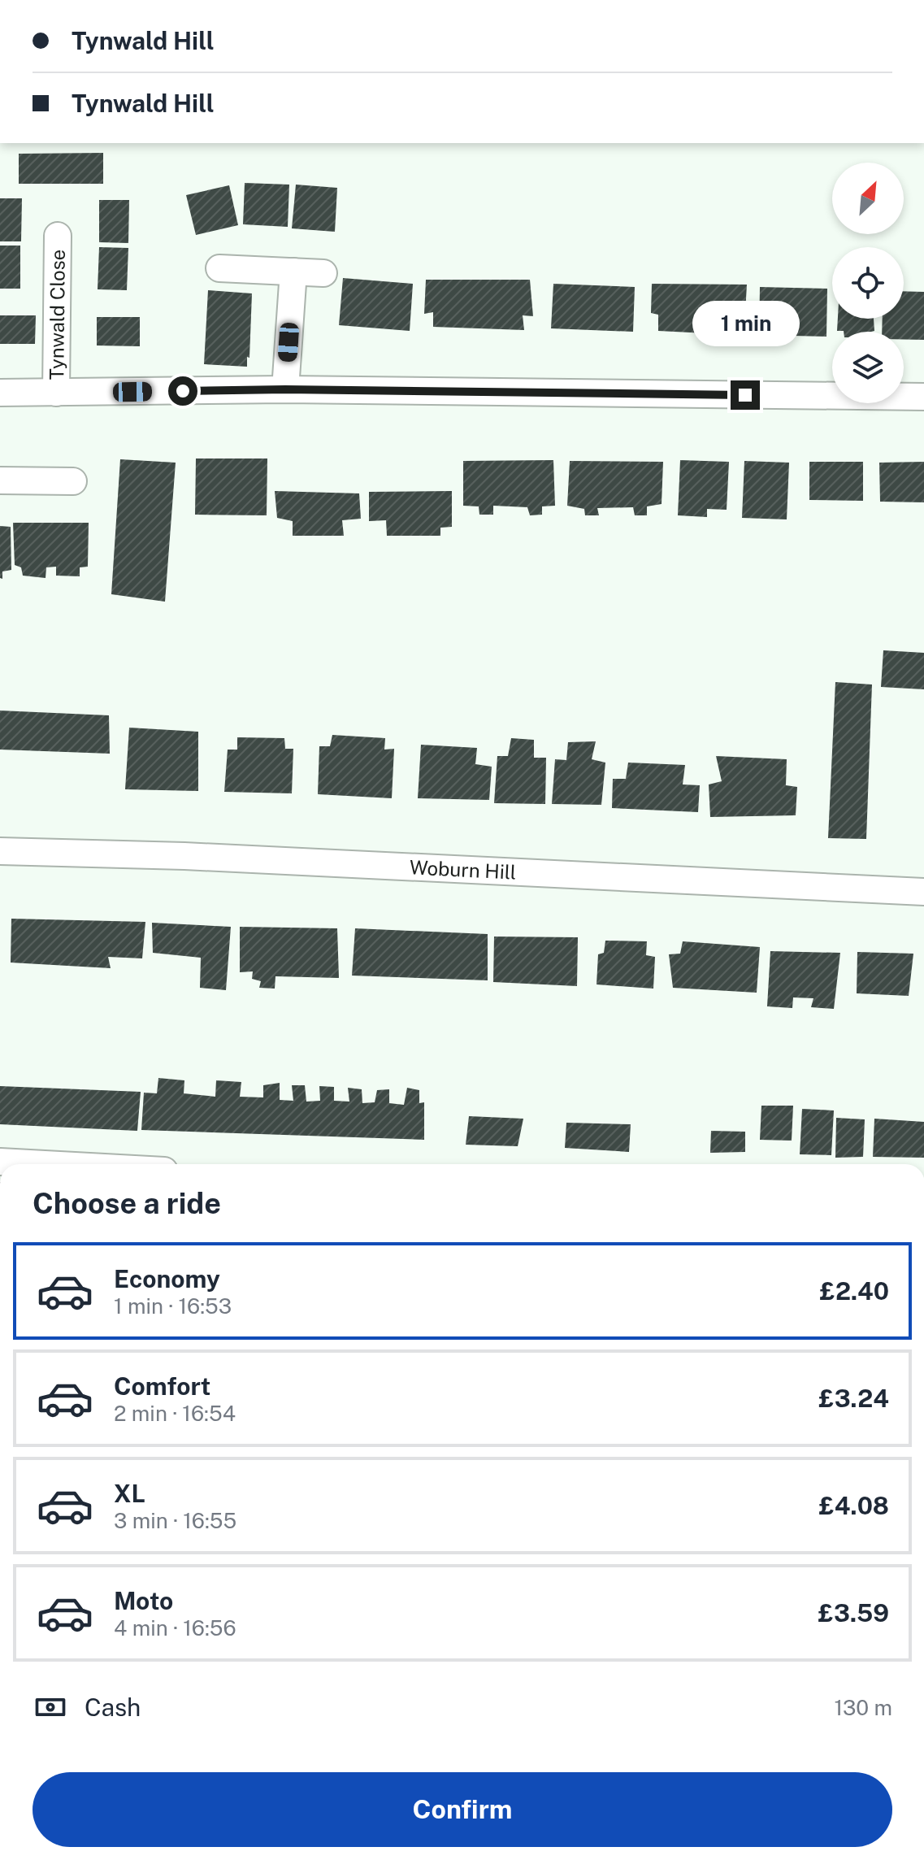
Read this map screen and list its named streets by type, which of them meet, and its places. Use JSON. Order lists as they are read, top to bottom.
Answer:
{
  "streets": {
    "street": ["Tynwald Close", "Woburn Hill"]
  },
  "north": "top right",
  "page": {
    "banner": ["Tynwald Hill", "Tynwald Hill"],
    "bubble": "1 min",
    "heading": "Choose a ride",
    "list": [
      {
        "name": "Economy",
        "note": "1 min · 16:53",
        "value": "£2.40"
      },
      {
        "name": "Comfort",
        "note": "2 min · 16:54",
        "value": "£3.24"
      },
      {
        "name": "XL",
        "note": "3 min · 16:55",
        "value": "£4.08"
      },
      {
        "name": "Moto",
        "note": "4 min · 16:56",
        "value": "£3.59"
      }
    ],
    "pay": ["Cash", "130 m"],
    "buttons": "Confirm"
  }
}
